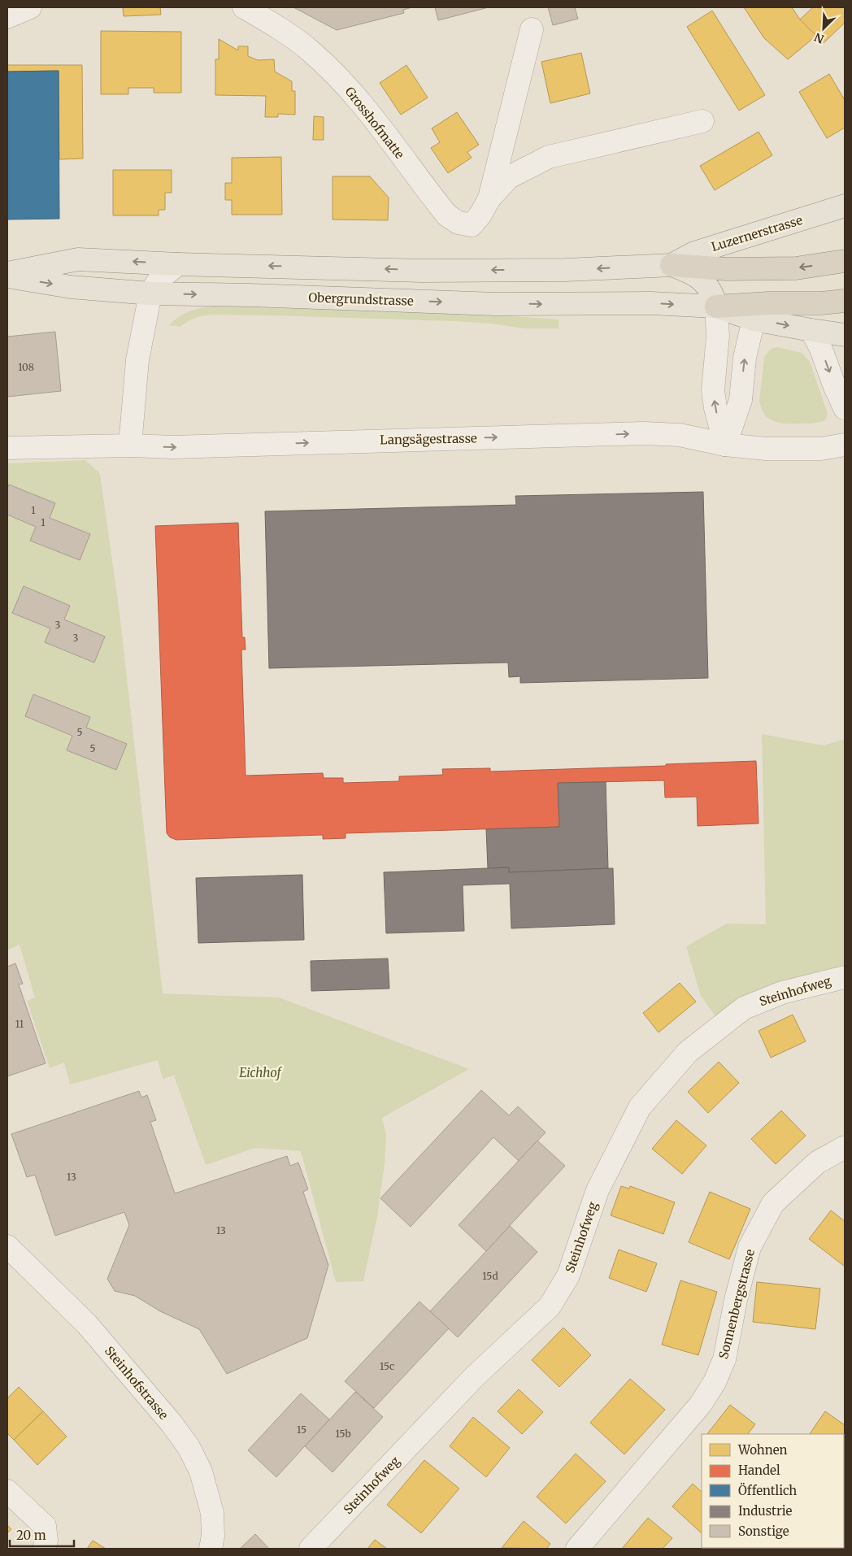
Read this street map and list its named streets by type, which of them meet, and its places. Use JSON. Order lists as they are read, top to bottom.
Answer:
{
  "streets": {
    "main road": ["Luzernerstrasse", "Obergrundstrasse"],
    "street": [
      "Grosshofmatte",
      "Langsägestrasse",
      "Steinhofweg",
      "Sonnenbergstrasse",
      "Steinhofstrasse"
    ]
  },
  "one_way": ["Langsägestrasse"],
  "parks": ["Eichhof"],
  "house_numbers": [
    "108",
    "1",
    "1",
    "3",
    "3",
    "5",
    "5",
    "11",
    "13",
    "13",
    "15d",
    "15c",
    "15",
    "15b"
  ],
  "legend": [
    "Wohnen",
    "Handel",
    "Öffentlich",
    "Industrie",
    "Sonstige"
  ],
  "scale_bar": "20 m",
  "north": "bottom left"
}
